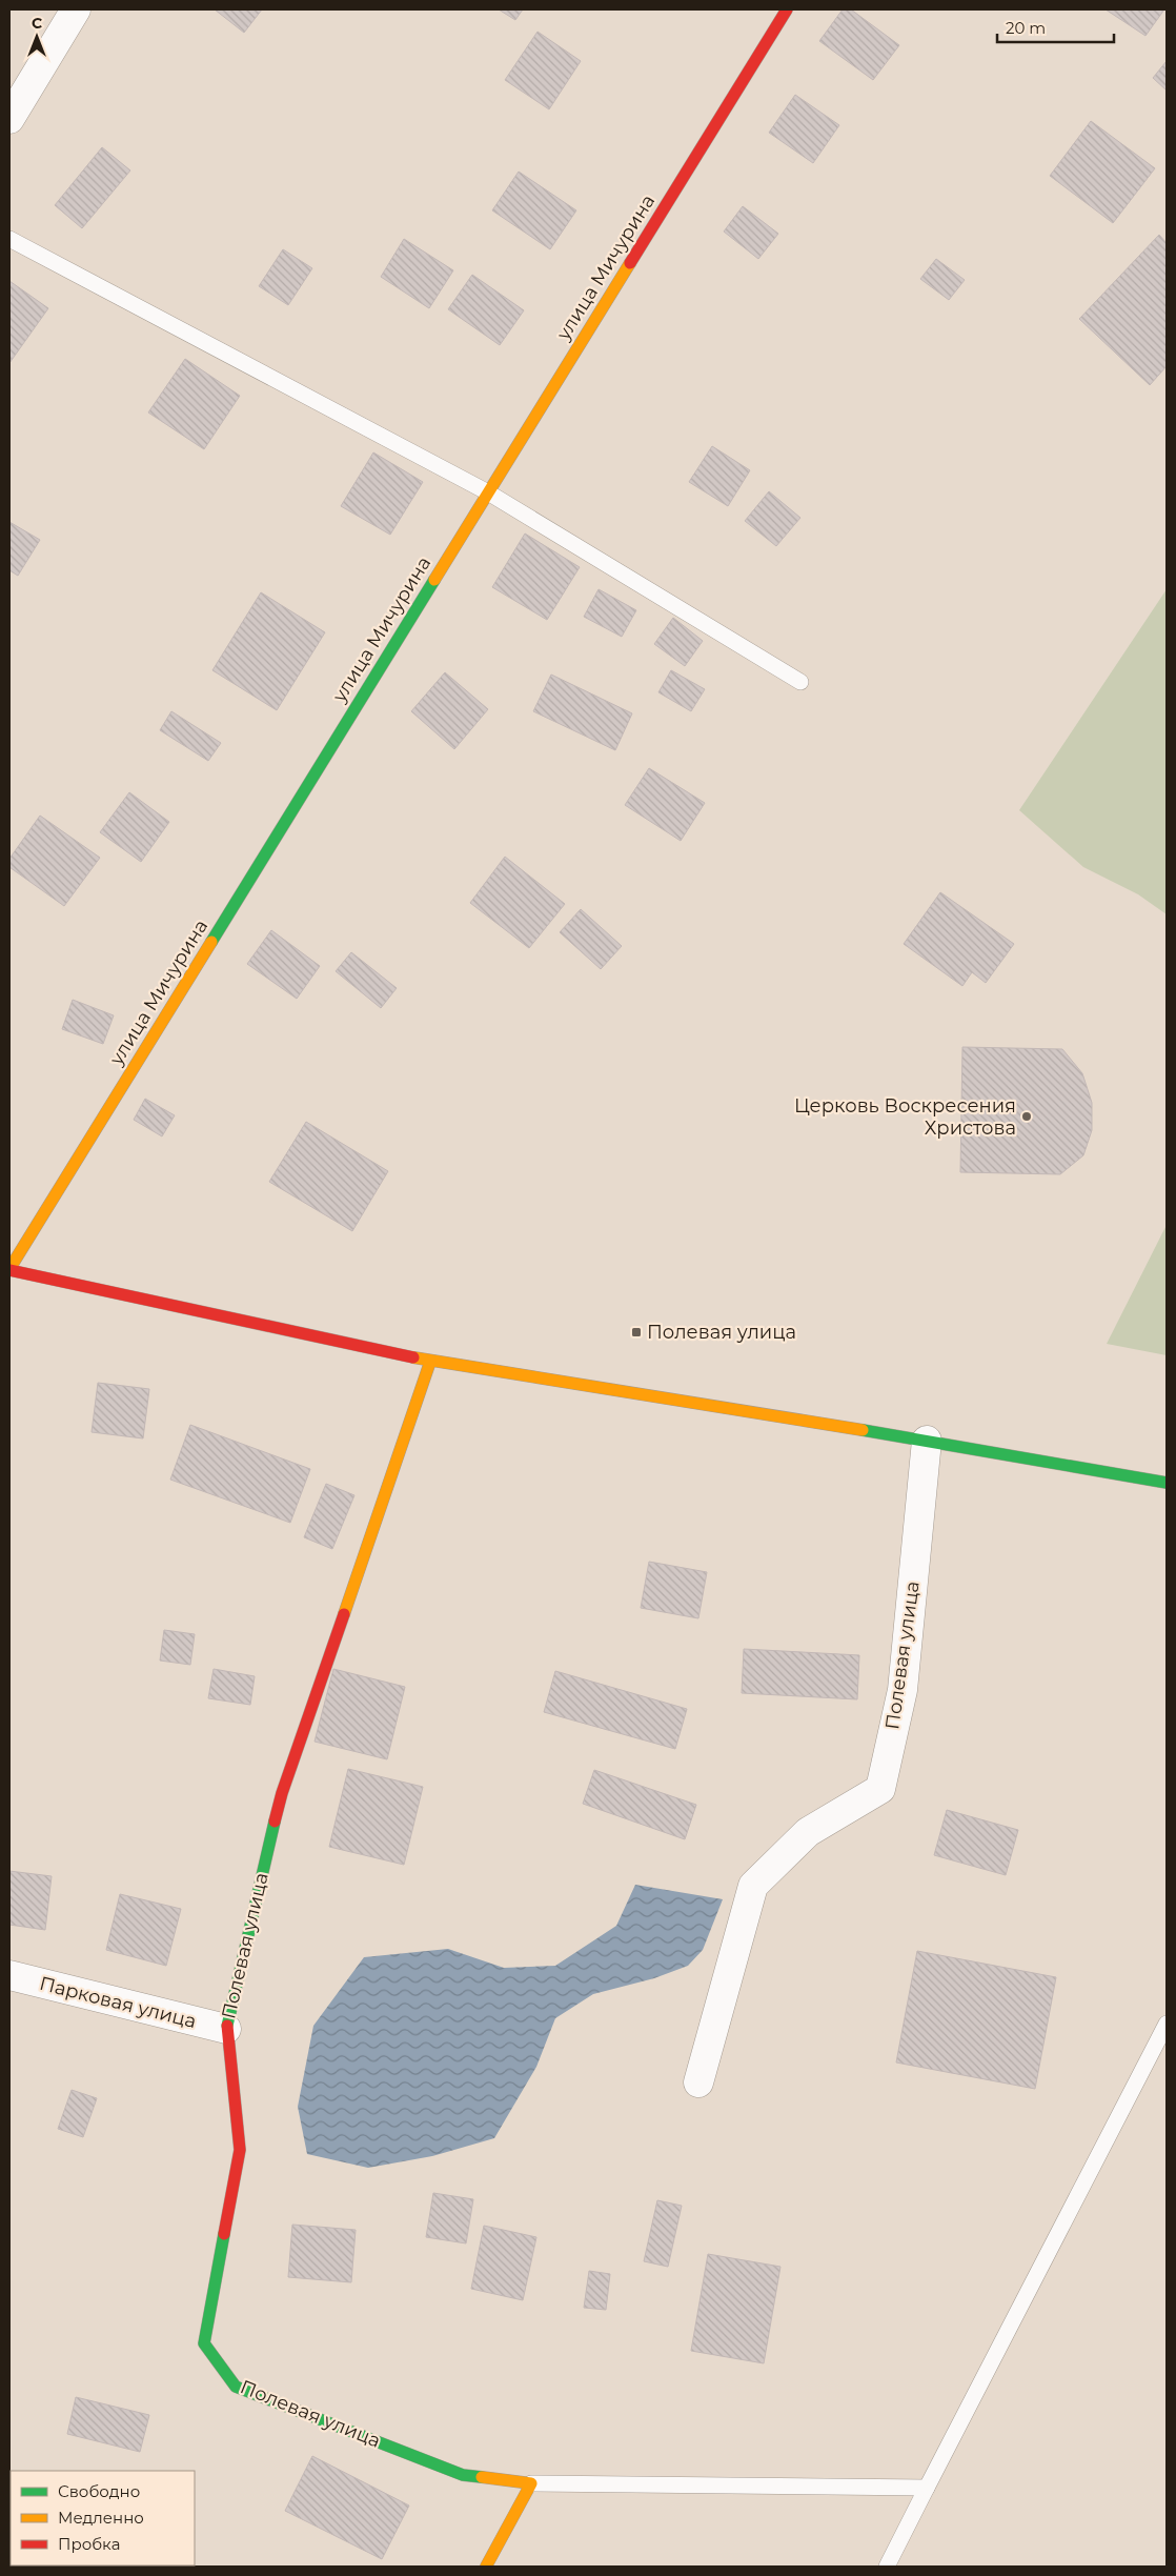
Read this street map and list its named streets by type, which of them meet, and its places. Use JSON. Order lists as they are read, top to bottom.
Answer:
{
  "streets": {
    "street": ["улица Мичурина", "Полевая улица", "Парковая улица"]
  },
  "crossings": [
    ["Полевая улица", "Парковая улица"]
  ],
  "places": {
    "other": ["Церковь Воскресения Христова"],
    "transit": ["Полевая улица"]
  },
  "legend": ["Свободно", "Медленно", "Пробка"],
  "scale_bar": "20 m",
  "north": "top"
}
